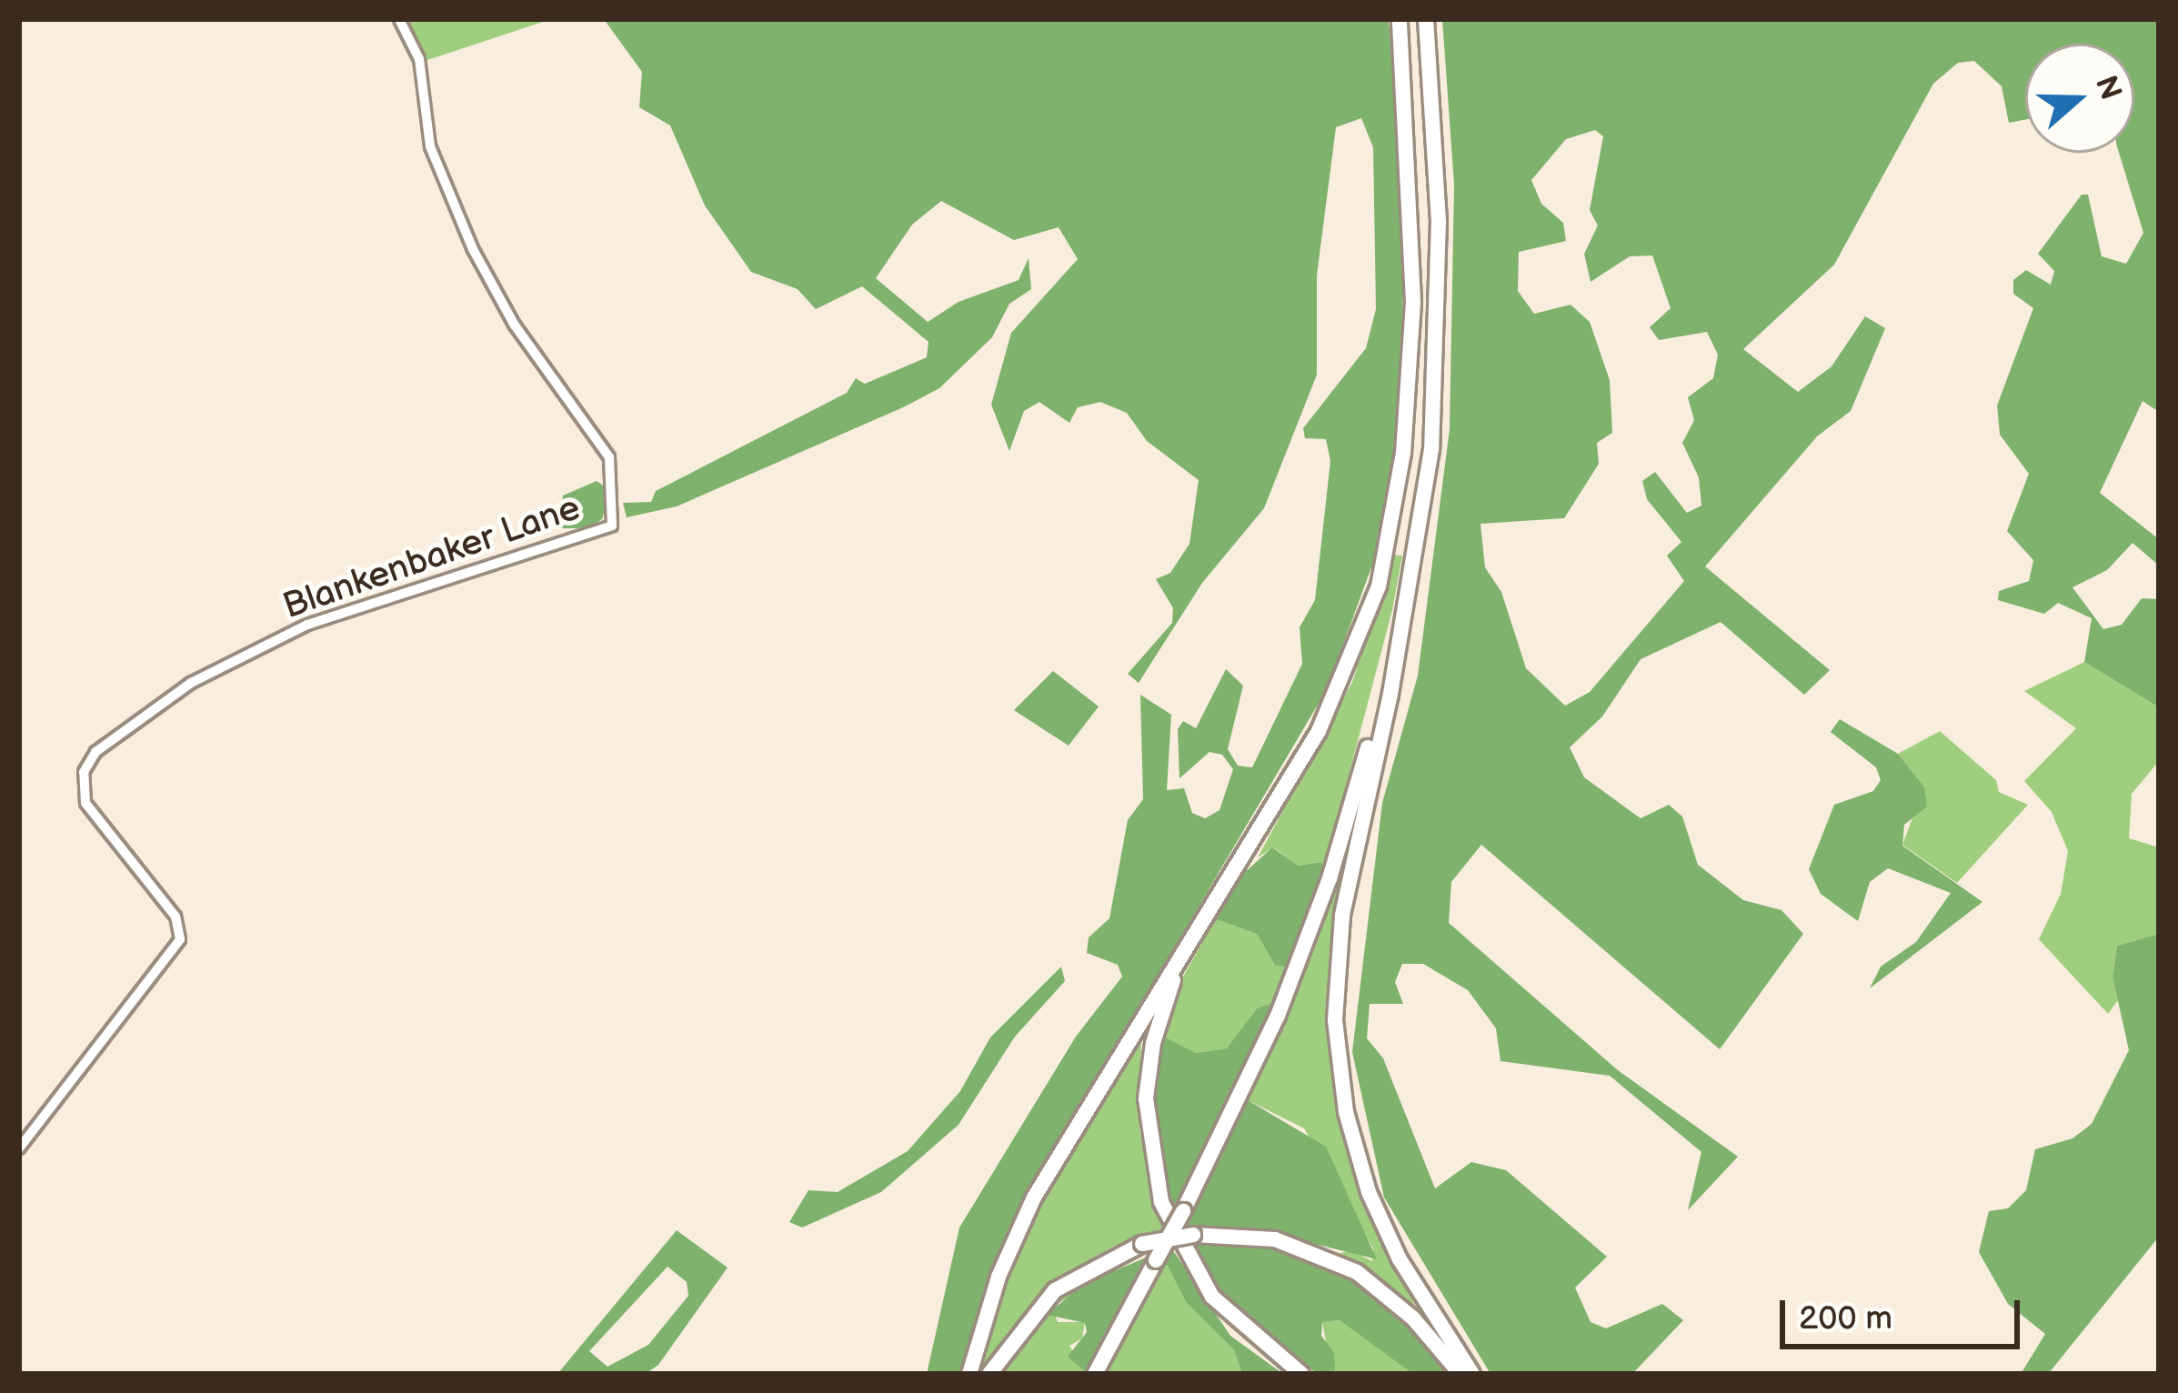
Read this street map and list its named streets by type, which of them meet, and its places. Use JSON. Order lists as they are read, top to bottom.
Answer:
{
  "streets": {
    "street": ["Blankenbaker Lane"]
  },
  "scale_bar": "200 m",
  "north": "right"
}
